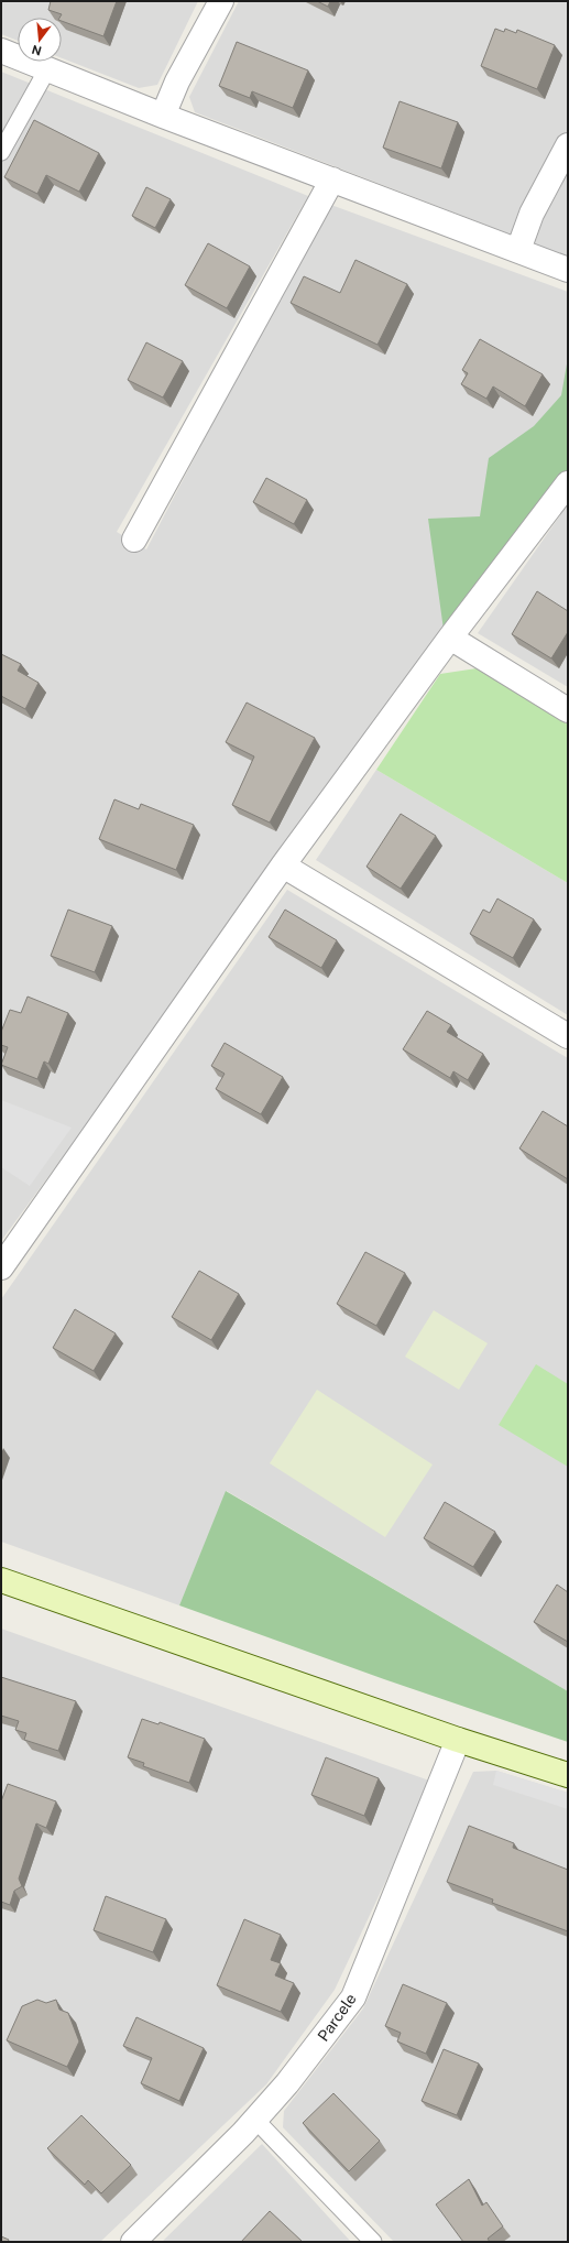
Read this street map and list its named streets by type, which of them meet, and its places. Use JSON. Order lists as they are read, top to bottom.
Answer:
{
  "streets": {
    "street": ["Parcele"]
  },
  "north": "bottom"
}
